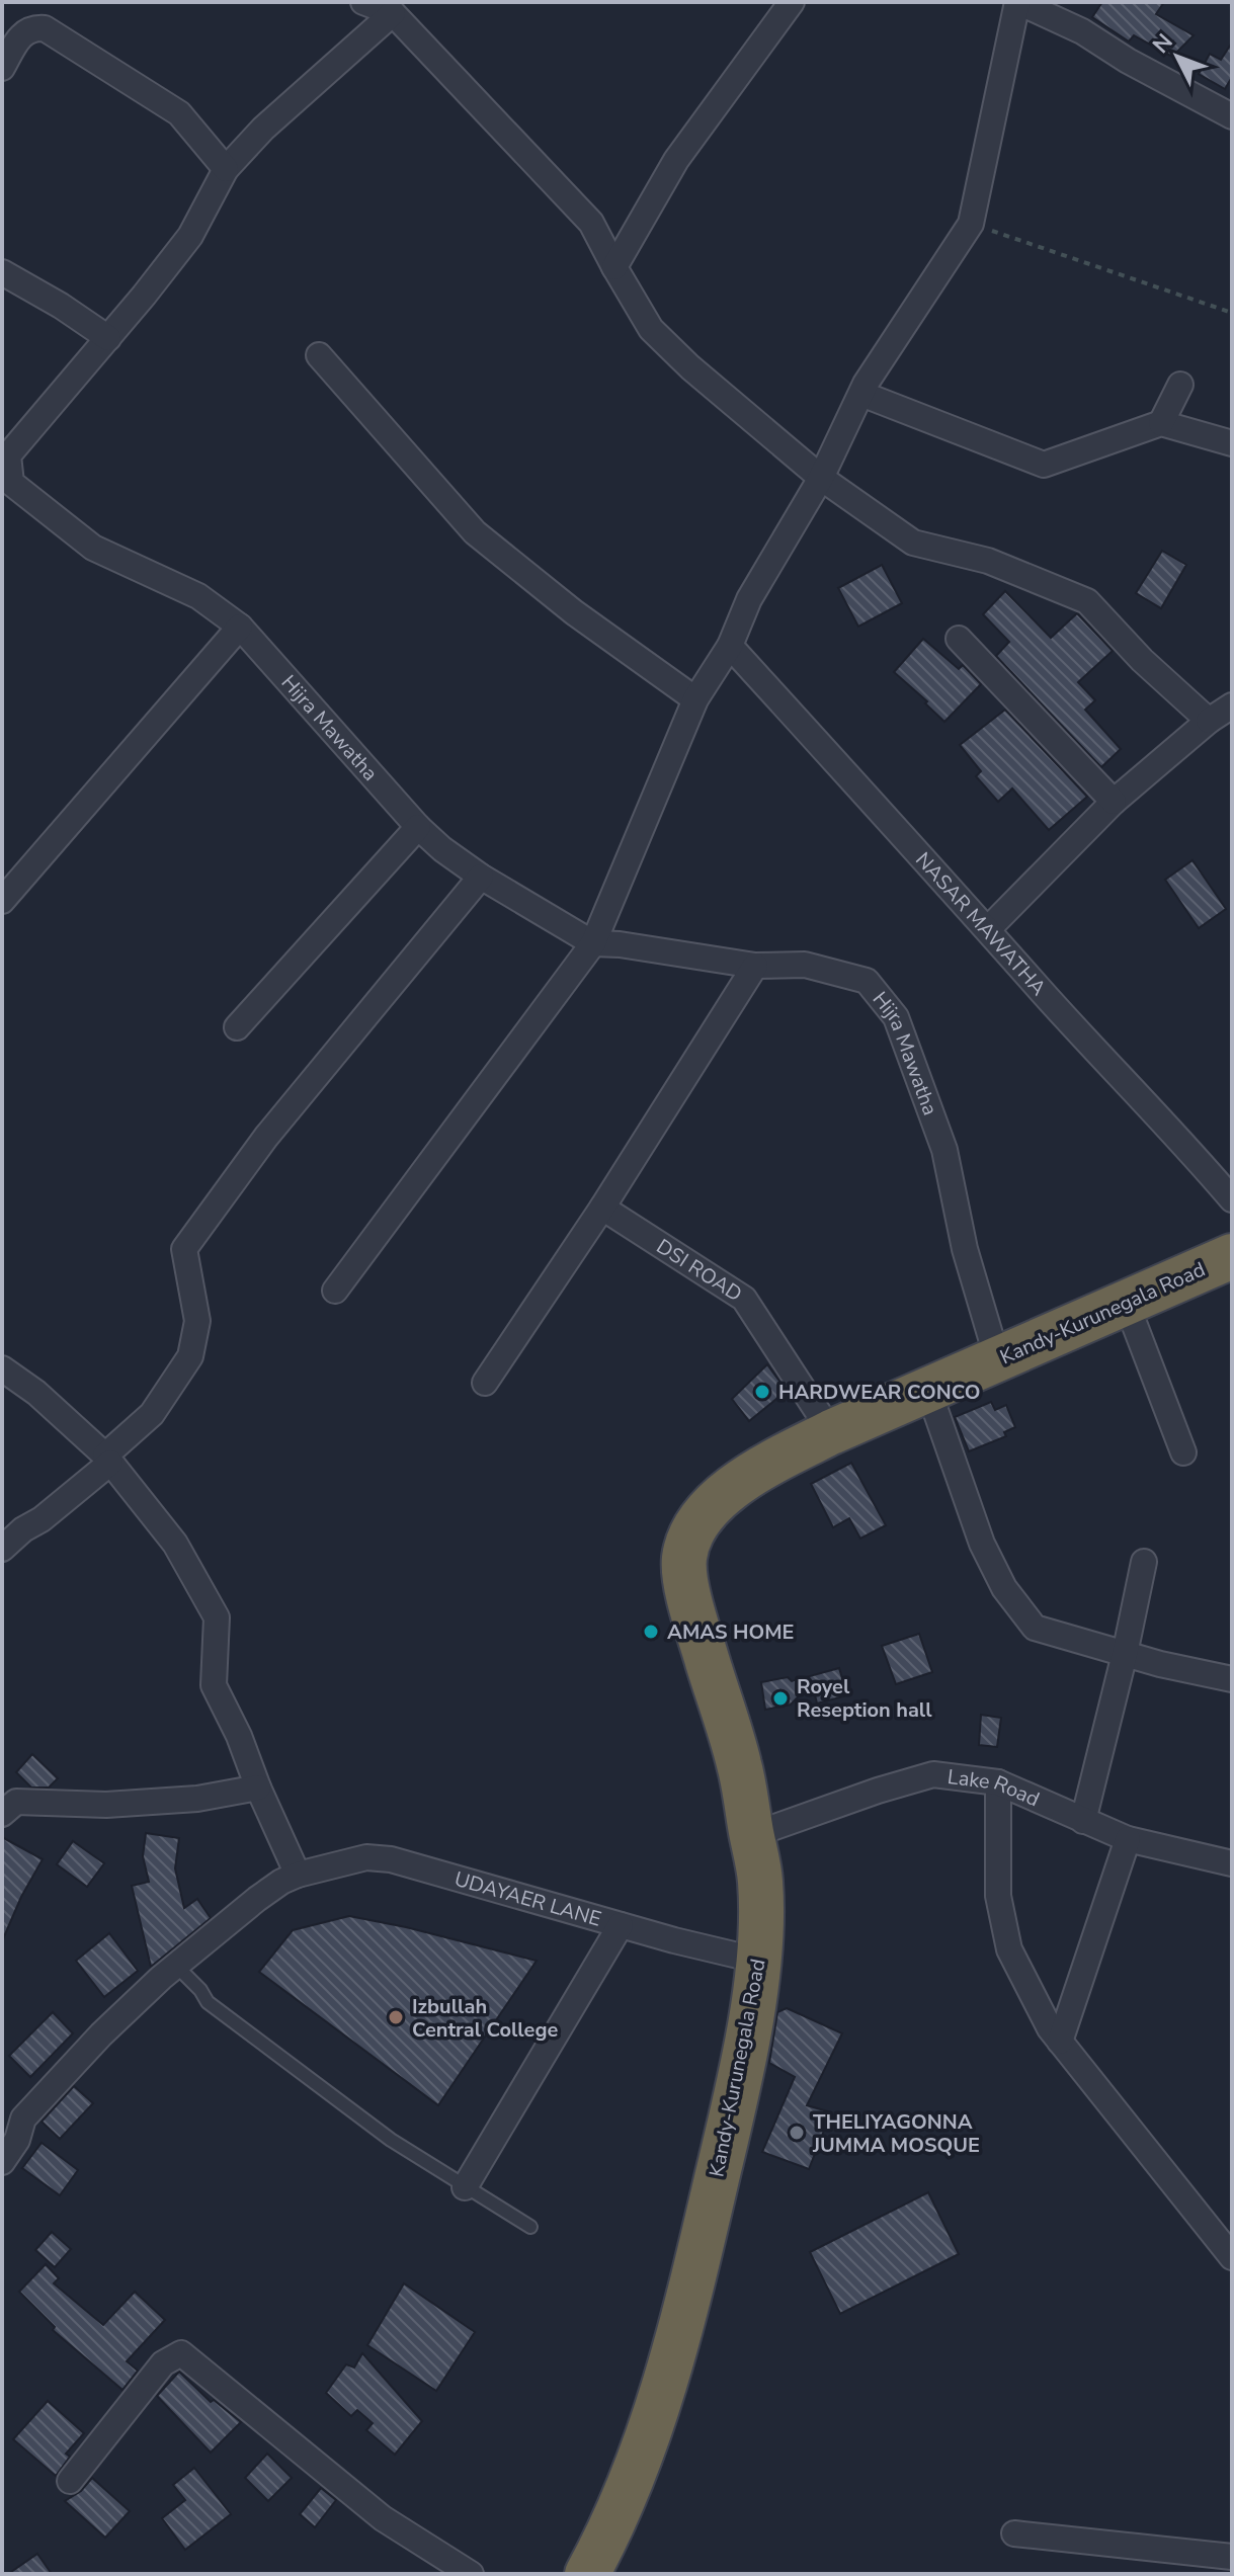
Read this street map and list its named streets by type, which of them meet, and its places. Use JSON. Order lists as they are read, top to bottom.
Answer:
{
  "streets": {
    "highway": ["Kandy-Kurunegala Road"],
    "street": [
      "Hijra Mawatha",
      "NASAR MAWATHA",
      "DSI ROAD",
      "Lake Road",
      "UDAYAER LANE"
    ]
  },
  "crossings": [
    ["Hijra Mawatha", "Kandy-Kurunegala Road"],
    ["DSI ROAD", "Kandy-Kurunegala Road"],
    ["Kandy-Kurunegala Road", "Lake Road"],
    ["Kandy-Kurunegala Road", "UDAYAER LANE"]
  ],
  "places": [
    "HARDWEAR CONCO",
    "AMAS HOME",
    "Royel Reseption hall",
    "Izbullah Central College",
    "THELIYAGONNA JUMMA MOSQUE"
  ],
  "north": "top left"
}
